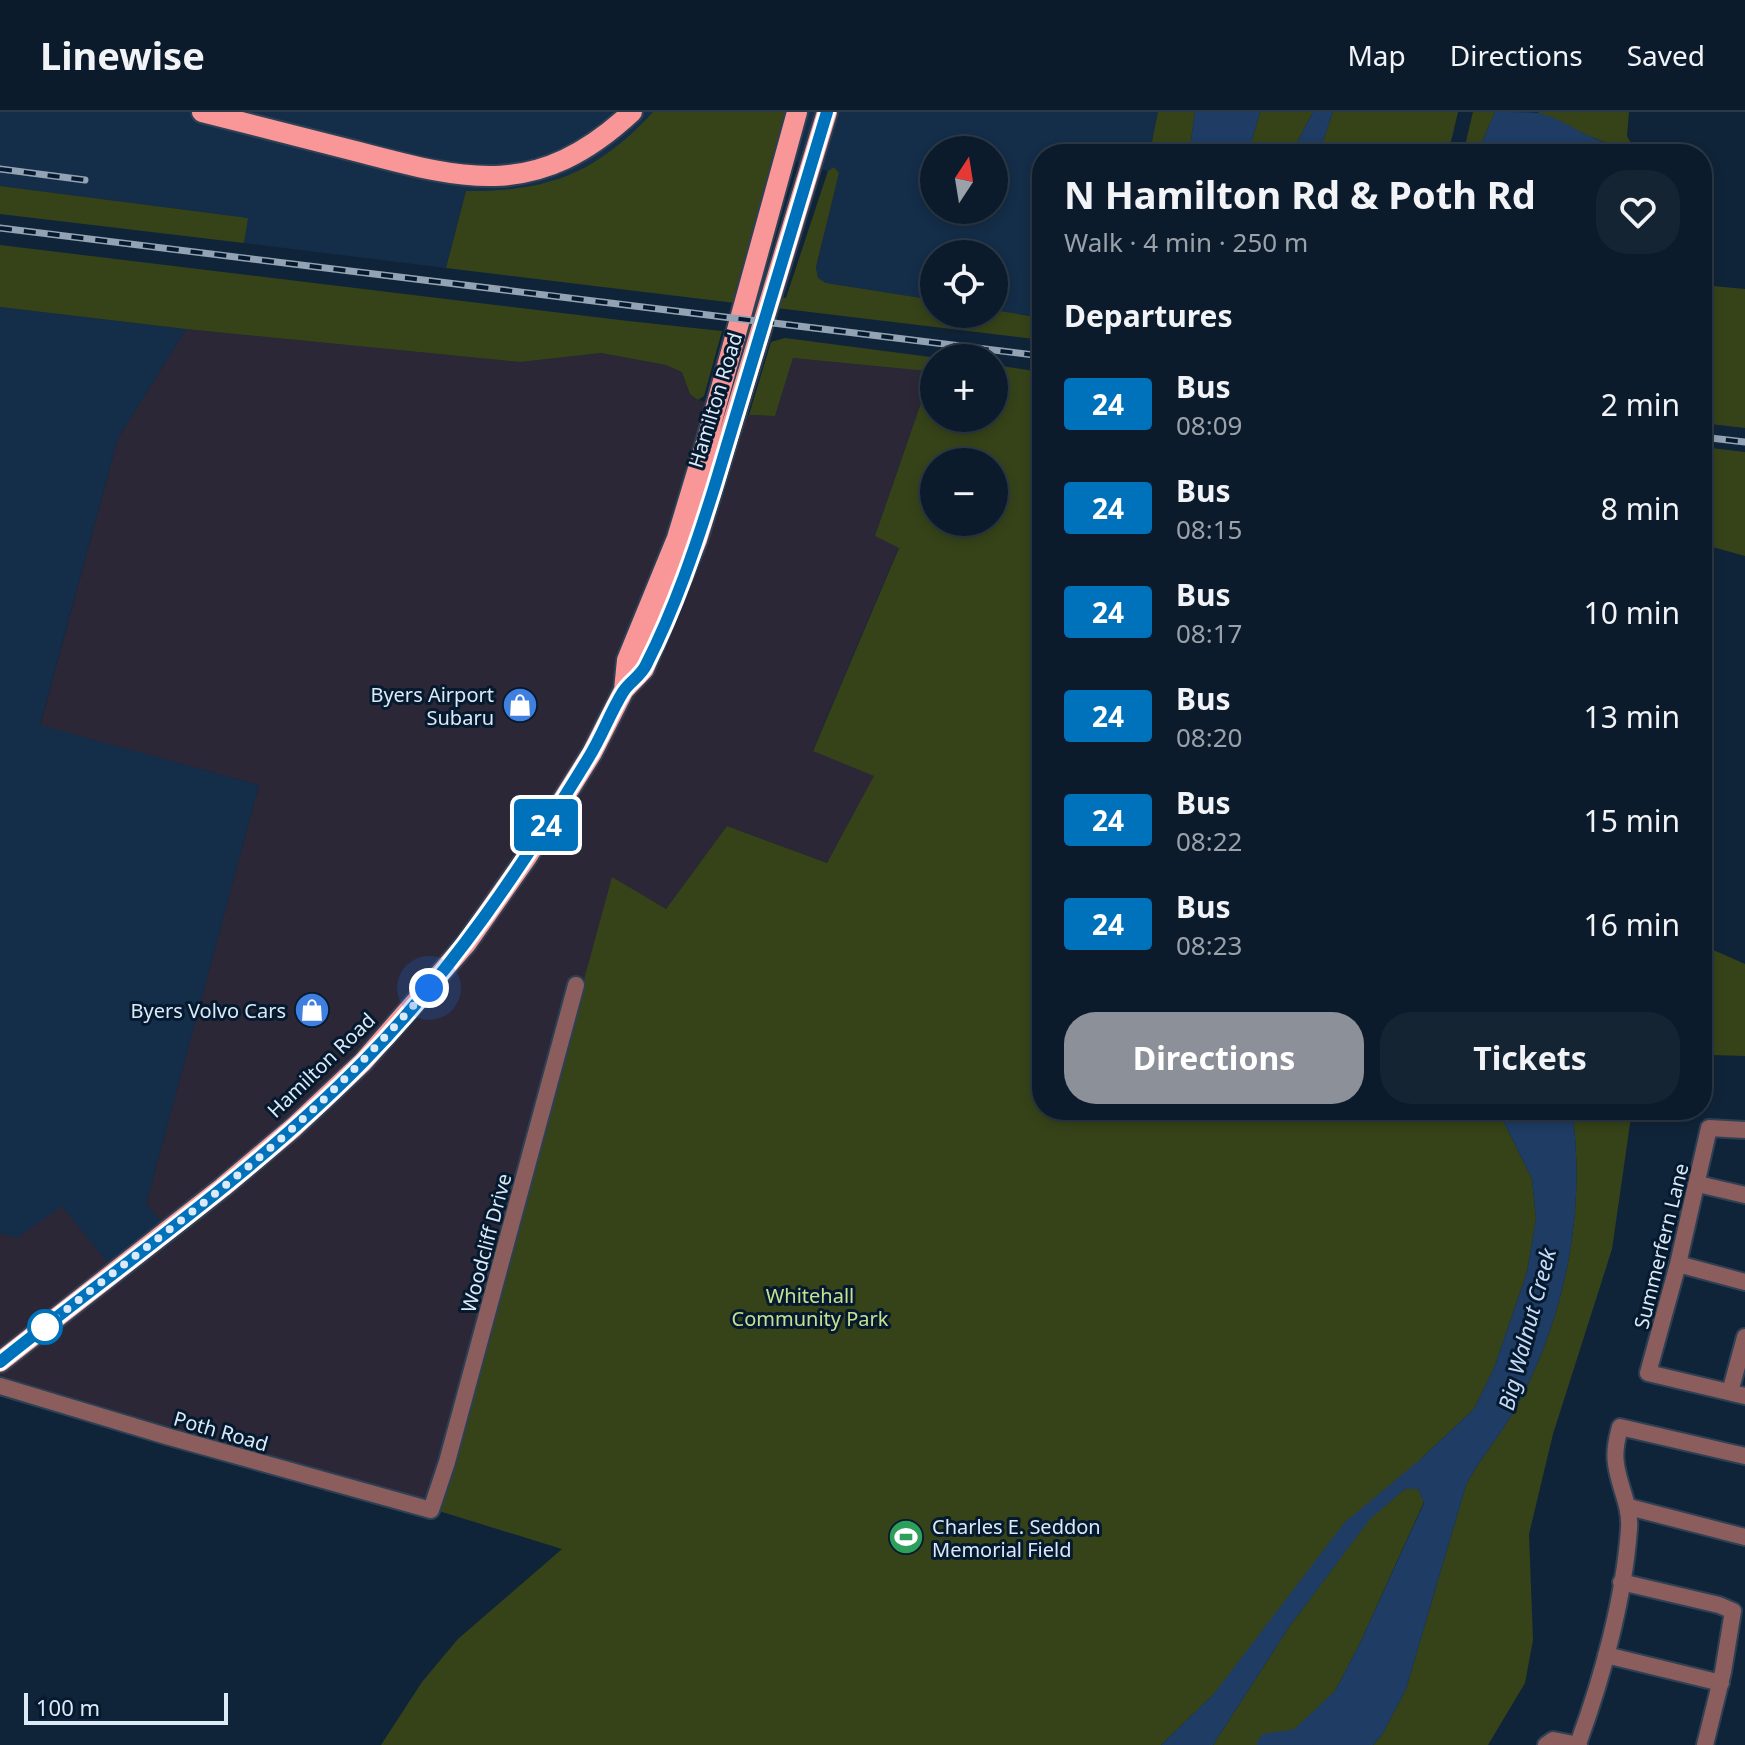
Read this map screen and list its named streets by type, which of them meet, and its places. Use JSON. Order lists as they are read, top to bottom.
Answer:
{
  "streets": {
    "main road": ["Hamilton Road"],
    "street": ["Woodcliff Drive", "Summerfern Lane", "Poth Road"]
  },
  "crossings": [
    ["Woodcliff Drive", "Poth Road"]
  ],
  "water": ["Big Walnut Creek"],
  "parks": ["Whitehall Community Park"],
  "places": {
    "shop": ["Byers Airport Subaru", "Byers Volvo Cars"],
    "sports": ["Charles E. Seddon Memorial Field"]
  },
  "lines": ["bus line 24"],
  "scale_bar": "100 m",
  "north": "top",
  "page": {
    "header": "Linewise",
    "nav": ["Map", "Directions", "Saved"],
    "on_map": "24",
    "map_buttons": ["+", "−"],
    "heading": [
      ["N Hamilton Rd & Poth Rd", "Walk · 4 min · 250 m"],
      "Departures"
    ],
    "list": [
      {
        "mark": "24",
        "name": "Bus",
        "note": "08:09",
        "value": "2 min"
      },
      {
        "mark": "24",
        "name": "Bus",
        "note": "08:15",
        "value": "8 min"
      },
      {
        "mark": "24",
        "name": "Bus",
        "note": "08:17",
        "value": "10 min"
      },
      {
        "mark": "24",
        "name": "Bus",
        "note": "08:20",
        "value": "13 min"
      },
      {
        "mark": "24",
        "name": "Bus",
        "note": "08:22",
        "value": "15 min"
      },
      {
        "mark": "24",
        "name": "Bus",
        "note": "08:23",
        "value": "16 min"
      }
    ],
    "buttons": ["Directions", "Tickets"],
    "scale": "100 m"
  }
}
